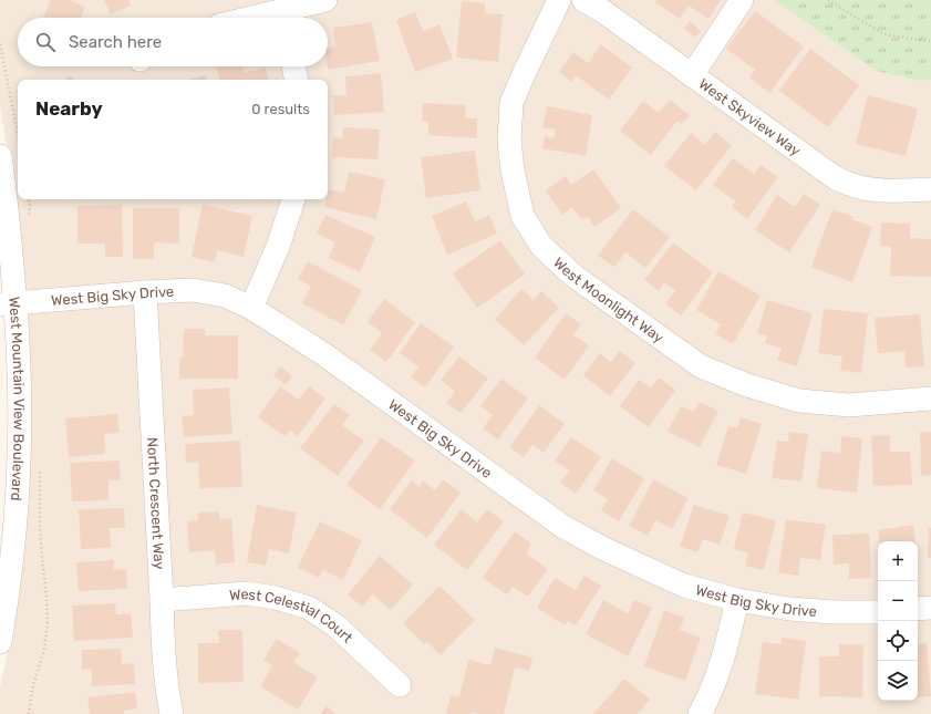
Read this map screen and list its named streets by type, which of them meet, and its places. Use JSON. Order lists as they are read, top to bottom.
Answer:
{
  "streets": {
    "street": [
      "West Skyview Way",
      "West Big Sky Drive",
      "West Moonlight Way",
      "West Mountain View Boulevard",
      "North Crescent Way",
      "West Celestial Court"
    ]
  },
  "crossings": [
    ["West Big Sky Drive", "West Mountain View Boulevard"],
    ["West Big Sky Drive", "North Crescent Way"],
    ["North Crescent Way", "West Celestial Court"]
  ],
  "page": {
    "search": "Search here",
    "heading": ["Nearby", "0 results"],
    "map_buttons": ["+", "−"]
  }
}
